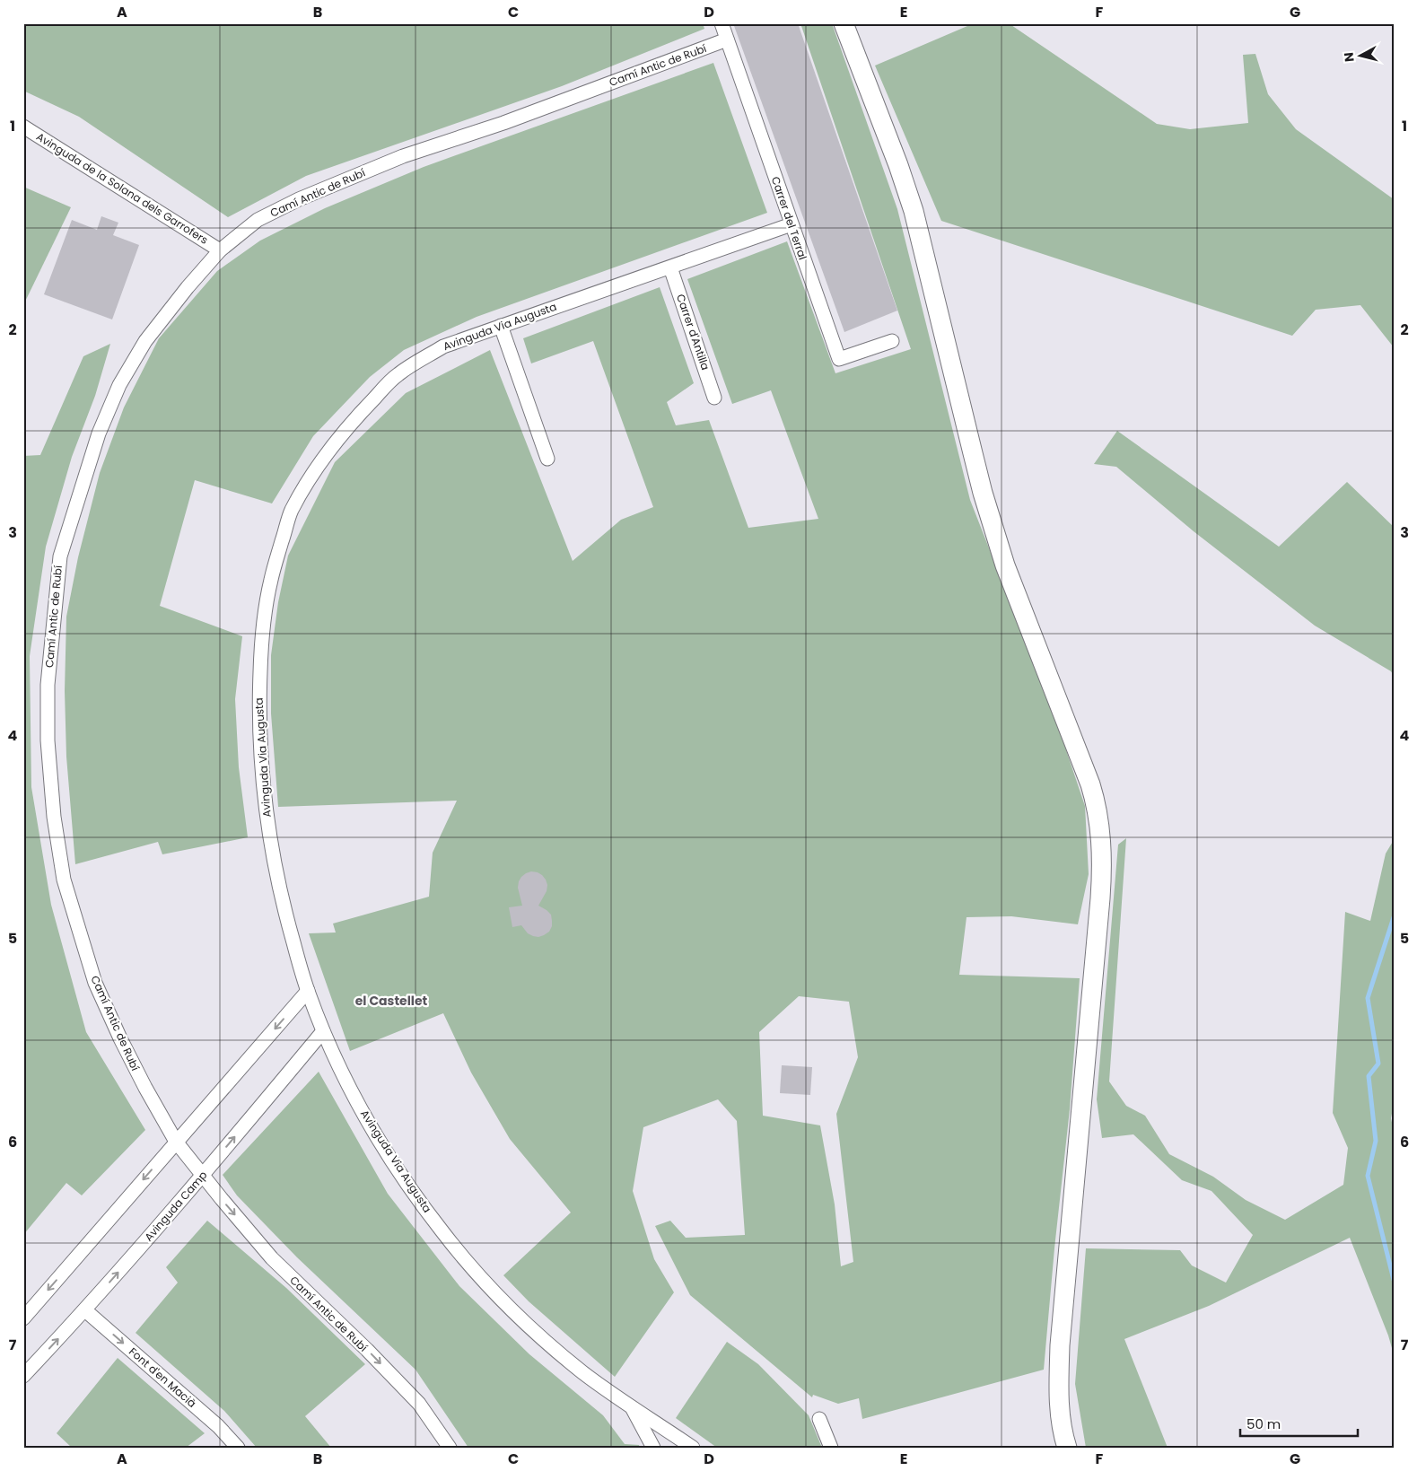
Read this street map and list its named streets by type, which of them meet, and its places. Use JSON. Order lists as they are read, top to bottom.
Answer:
{
  "streets": {
    "street": [
      "Camí Antic de Rubí",
      "Avinguda de la Solana dels Garrofers",
      "Carrer del Terral",
      "Avinguda Via Augusta",
      "Carrer d'Antilla",
      "Avinguda Camp",
      "Font d'en Macià"
    ]
  },
  "crossings": [
    ["Camí Antic de Rubí", "Avinguda de la Solana dels Garrofers"],
    ["Camí Antic de Rubí", "Carrer del Terral"],
    ["Camí Antic de Rubí", "Avinguda Camp"],
    ["Carrer del Terral", "Avinguda Via Augusta"],
    ["Avinguda Via Augusta", "Carrer d'Antilla"],
    ["Avinguda Via Augusta", "Avinguda Camp"],
    ["Avinguda Camp", "Font d'en Macià"]
  ],
  "one_way": ["Font d'en Macià"],
  "districts": ["el Castellet"],
  "scale_bar": "50 m",
  "north": "left",
  "grid": {
    "columns": [
      "A",
      "B",
      "C",
      "D",
      "E",
      "F",
      "G"
    ],
    "rows": [
      "1",
      "2",
      "3",
      "4",
      "5",
      "6",
      "7"
    ]
  }
}
